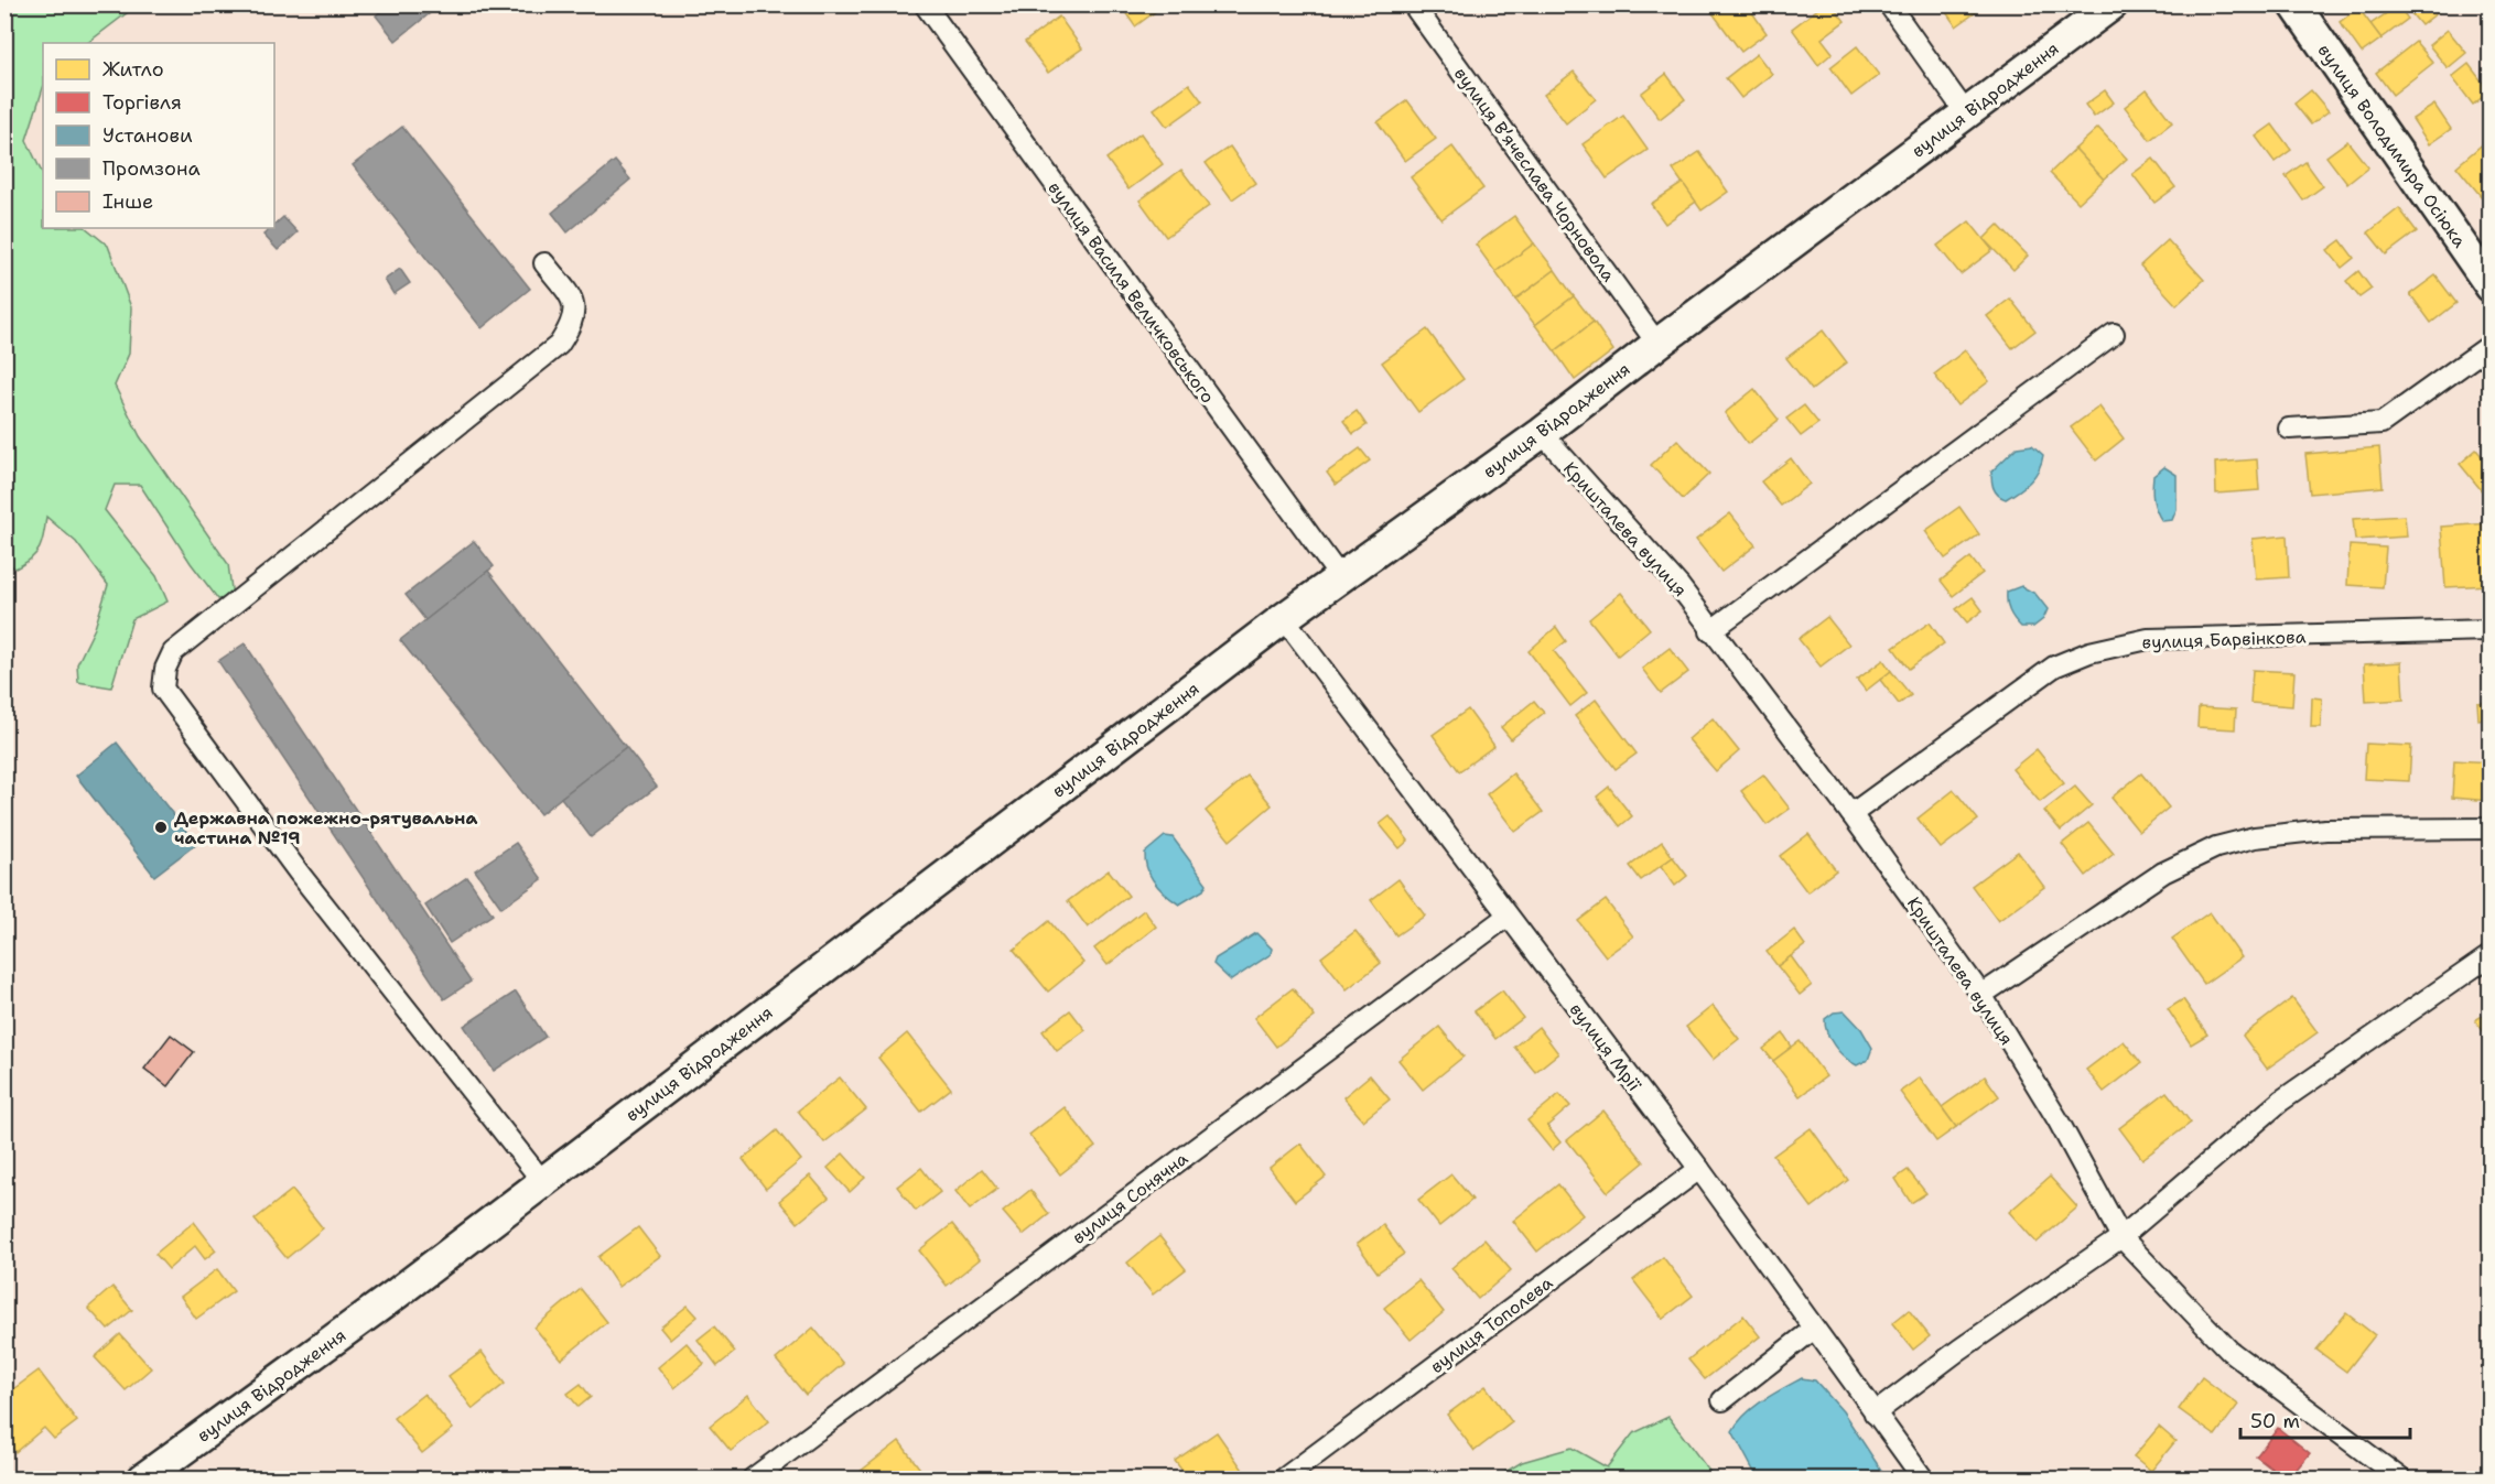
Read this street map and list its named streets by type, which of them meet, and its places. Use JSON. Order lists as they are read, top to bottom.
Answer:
{
  "streets": {
    "street": [
      "вулиця Відродження",
      "вулиця Володимира Осіюка",
      "вулиця Вʼячеслава Чорновола",
      "вулиця Василя Величковського",
      "Кришталева вулиця",
      "вулиця Барвінкова",
      "вулиця Мрії",
      "вулиця Сонячна",
      "вулиця Тополева"
    ]
  },
  "crossings": [
    ["вулиця Відродження", "вулиця Вʼячеслава Чорновола"],
    ["вулиця Відродження", "вулиця Василя Величковського"],
    ["вулиця Відродження", "Кришталева вулиця"],
    ["вулиця Відродження", "вулиця Мрії"],
    ["Кришталева вулиця", "вулиця Барвінкова"],
    ["вулиця Мрії", "вулиця Сонячна"],
    ["вулиця Мрії", "вулиця Тополева"]
  ],
  "places": ["Державна пожежно-рятувальна частина №19"],
  "legend": [
    "Житло",
    "Торгівля",
    "Установи",
    "Промзона",
    "Інше"
  ],
  "scale_bar": "50 m"
}
